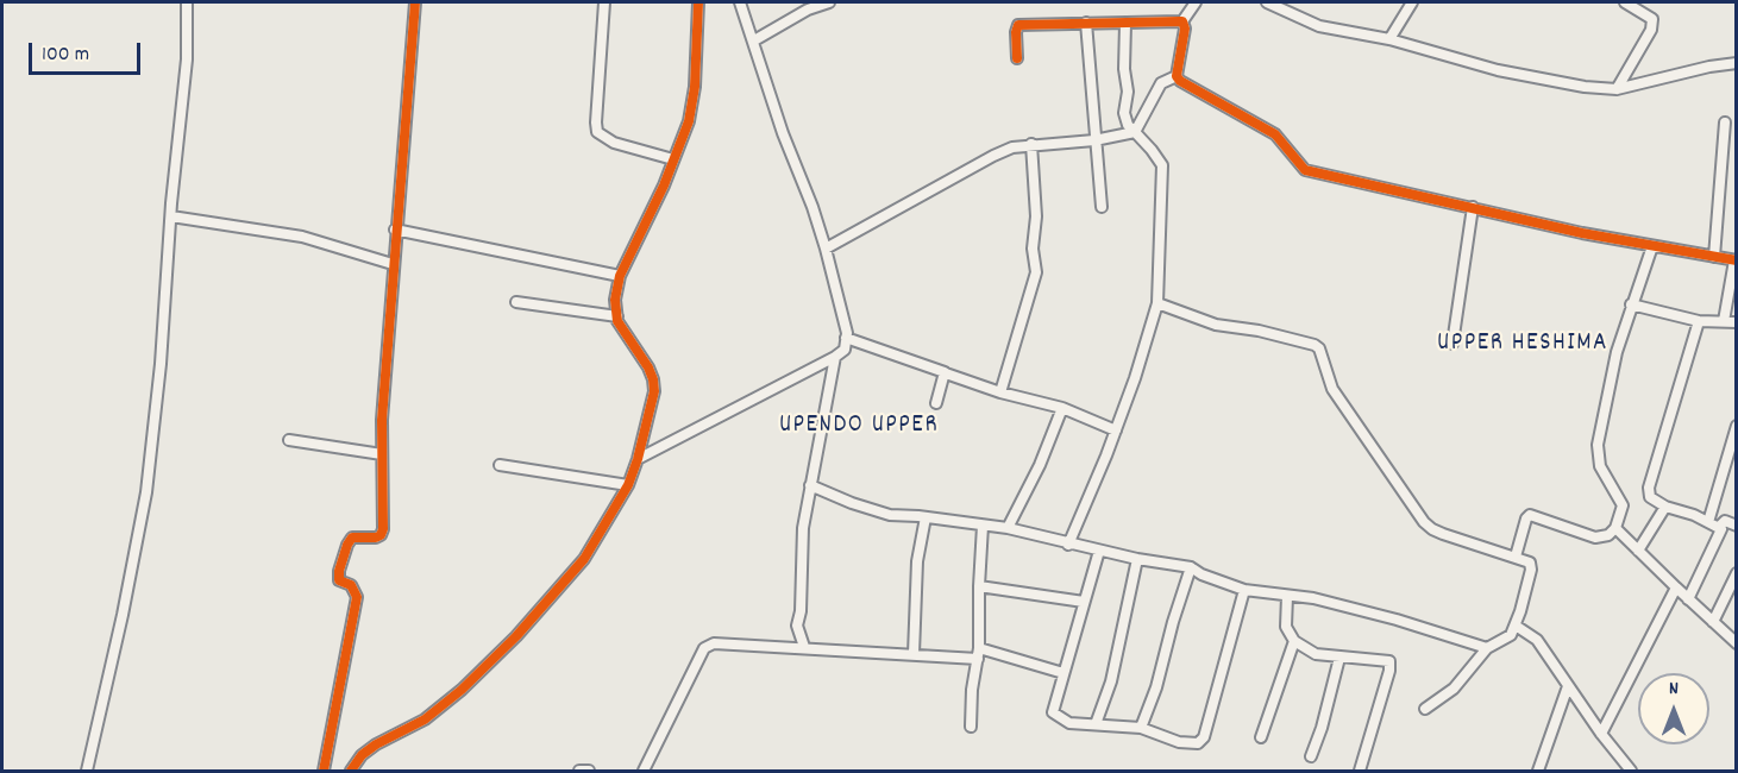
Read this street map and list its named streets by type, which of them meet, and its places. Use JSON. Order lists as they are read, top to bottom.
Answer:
{
  "districts": ["UPPER HESHIMA", "UPENDO UPPER"],
  "scale_bar": "100 m",
  "north": "top"
}
